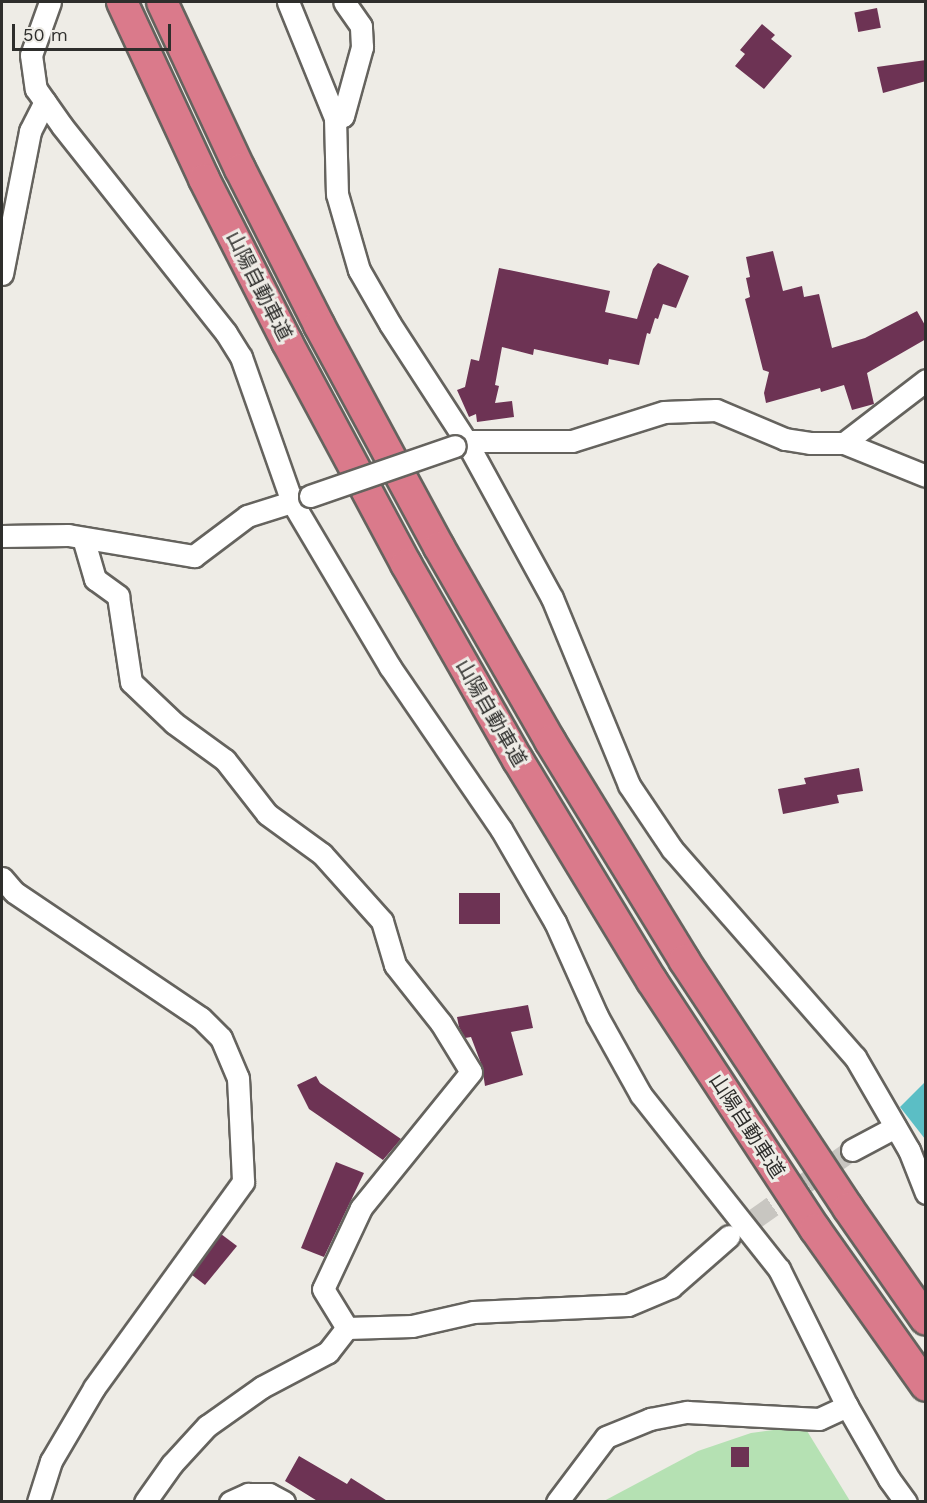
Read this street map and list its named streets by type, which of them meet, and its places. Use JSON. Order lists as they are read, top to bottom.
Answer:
{
  "streets": {
    "highway": ["山陽自動車道"]
  },
  "scale_bar": "50 m"
}
